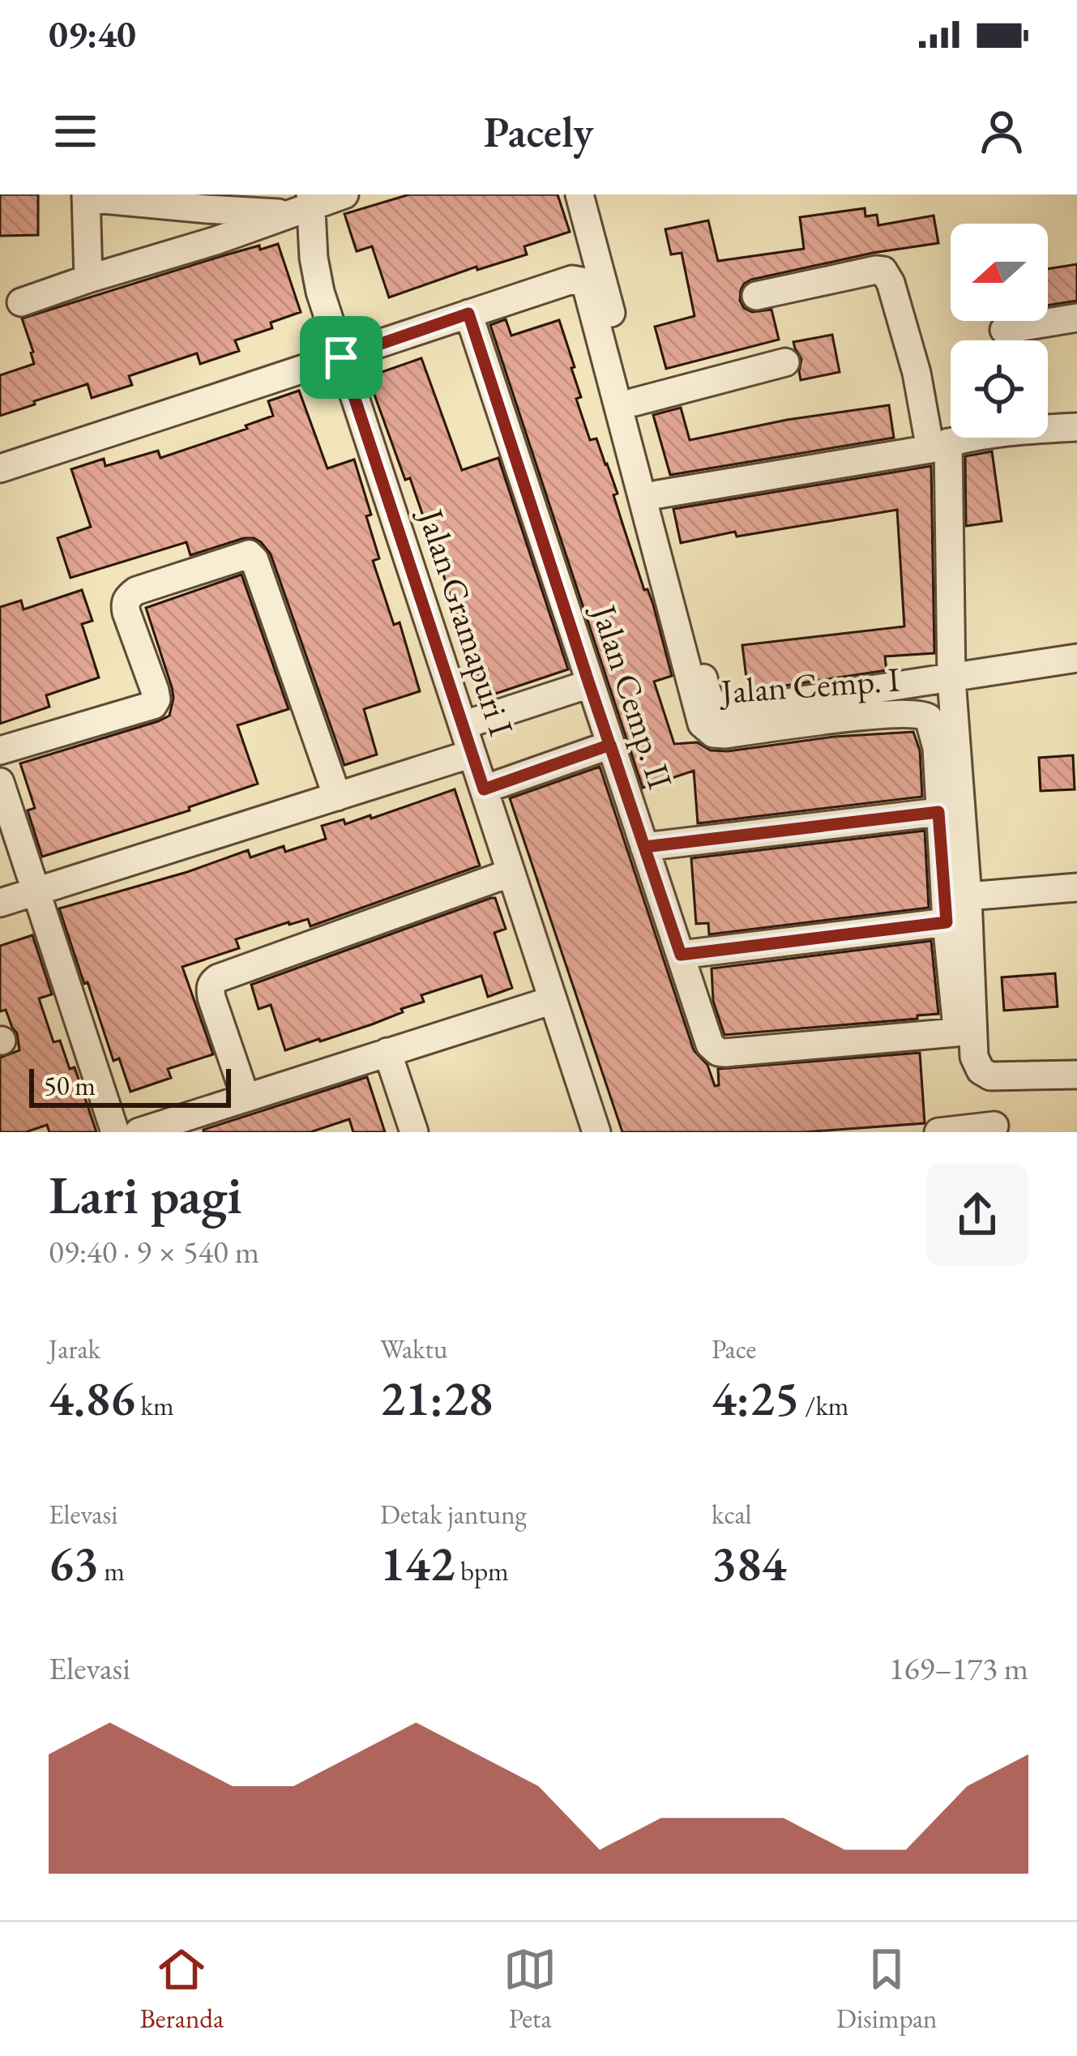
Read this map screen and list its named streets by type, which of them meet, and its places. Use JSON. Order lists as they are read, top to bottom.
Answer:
{
  "streets": {
    "street": ["Jalan Gramapuri I", "Jalan Cemp. I", "Jalan Cemp. II"]
  },
  "crossings": [
    ["Jalan Cemp. I", "Jalan Cemp. II"]
  ],
  "scale_bar": "50 m",
  "north": "left",
  "page": {
    "status": "09:40",
    "header": "Pacely",
    "scale": "50 m",
    "heading": ["Lari pagi", "09:40 · 9 × 540 m"],
    "stats": [
      ["Jarak", "4.86 km"],
      ["Waktu", "21:28"],
      ["Pace", "4:25 /km"],
      ["Elevasi", "63 m"],
      ["Detak jantung", "142 bpm"],
      ["kcal", "384"]
    ],
    "chart": ["Elevasi", "169–173 m"],
    "tabs": ["Beranda", "Peta", "Disimpan"]
  }
}
